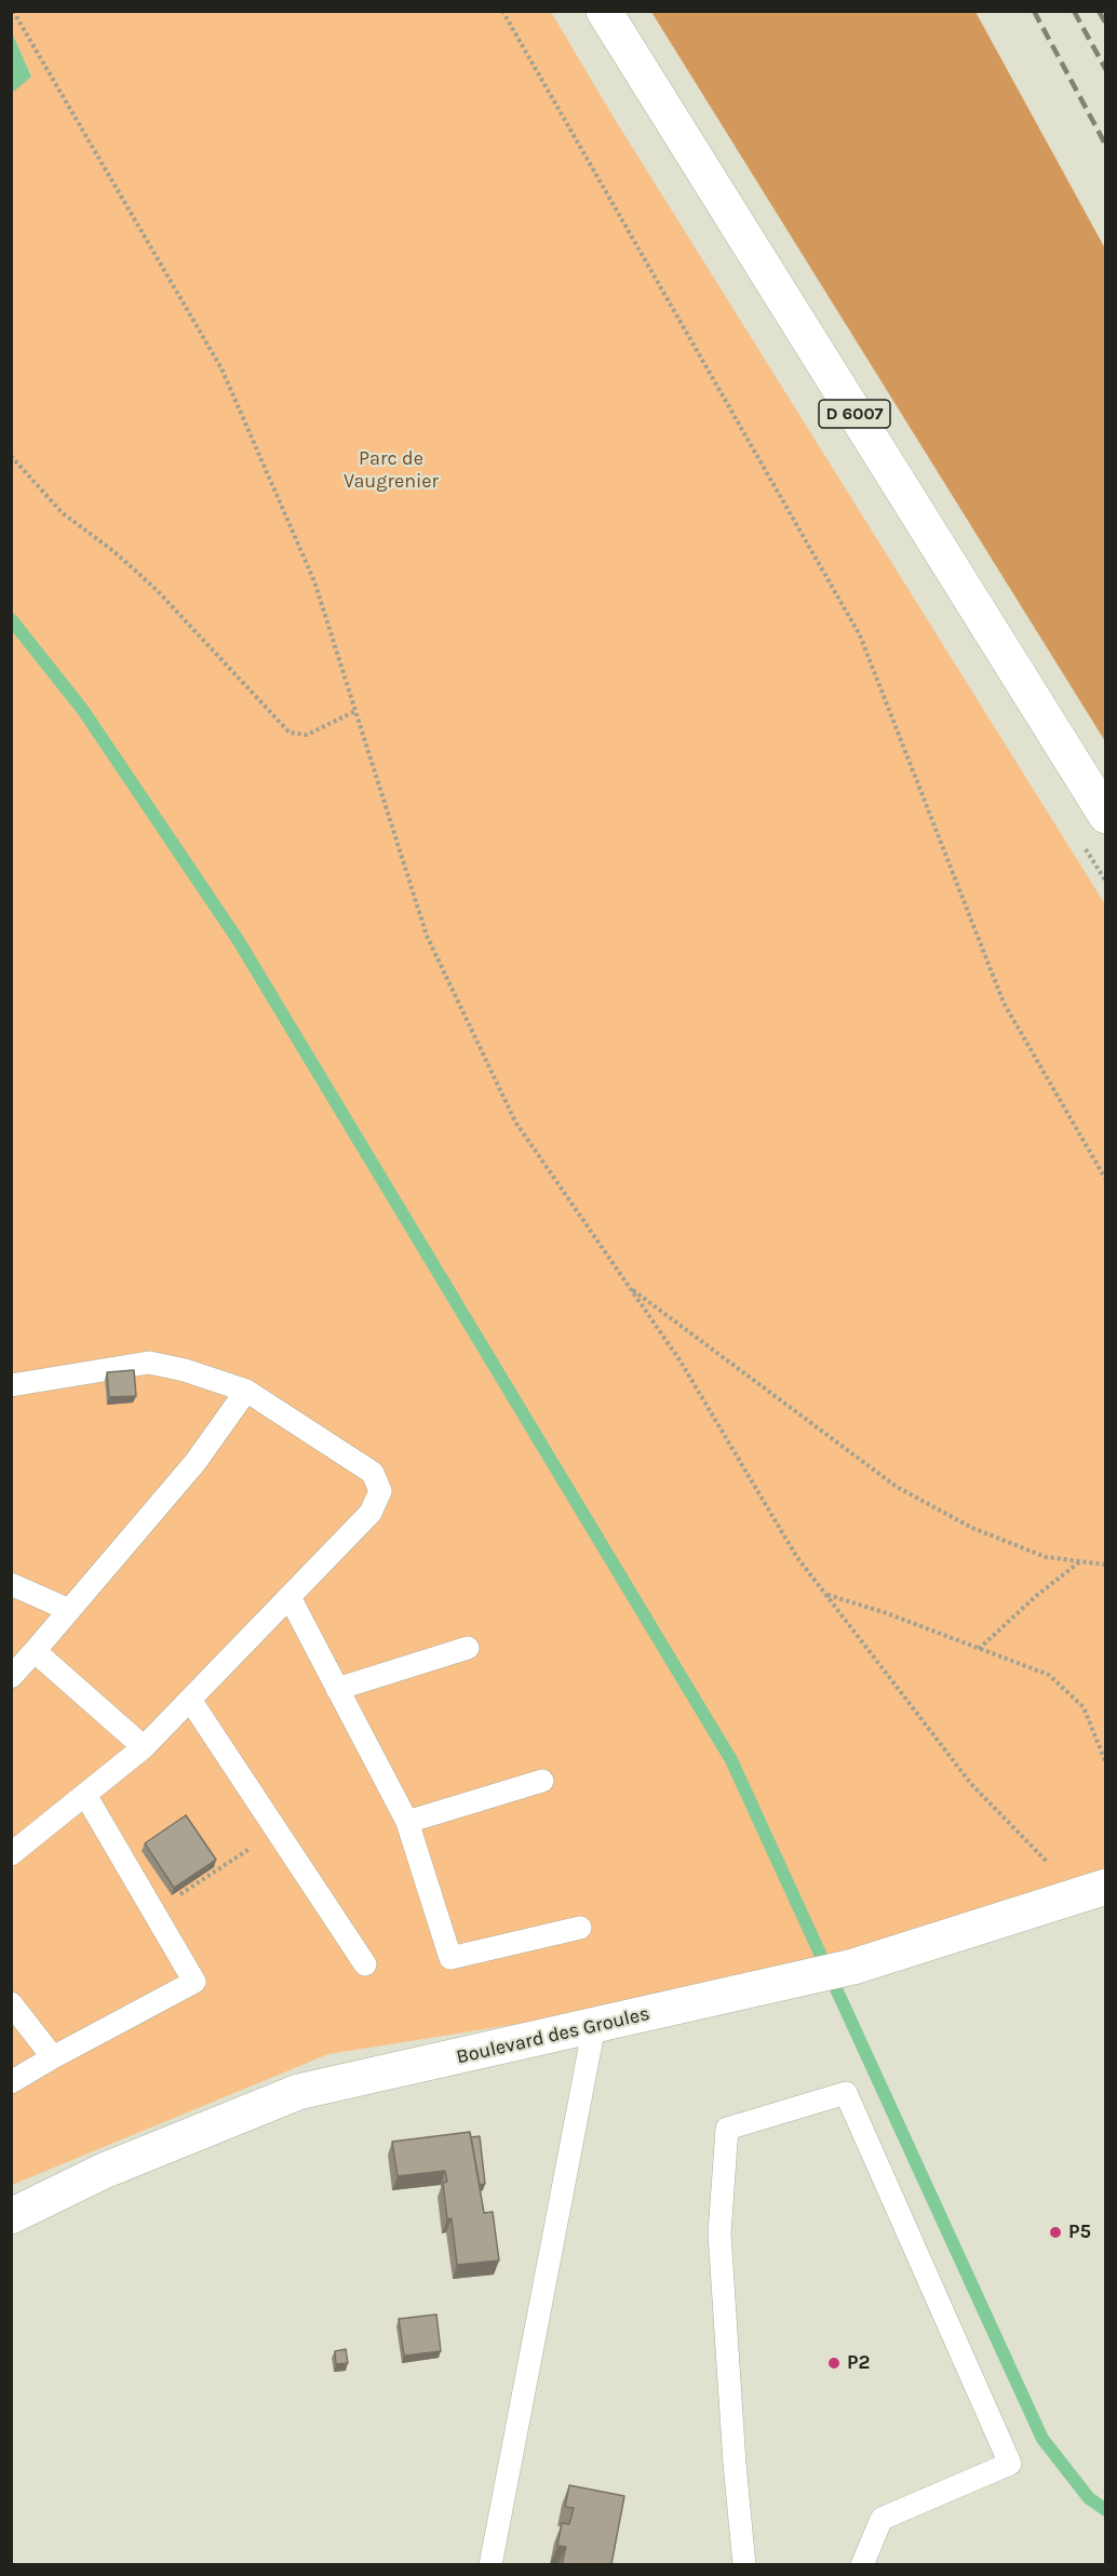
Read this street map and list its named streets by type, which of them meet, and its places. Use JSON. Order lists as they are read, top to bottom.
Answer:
{
  "streets": {
    "street": ["D 6007", "Boulevard des Groules"]
  },
  "parks": ["Parc de Vaugrenier"],
  "places": ["P5", "P2"]
}
